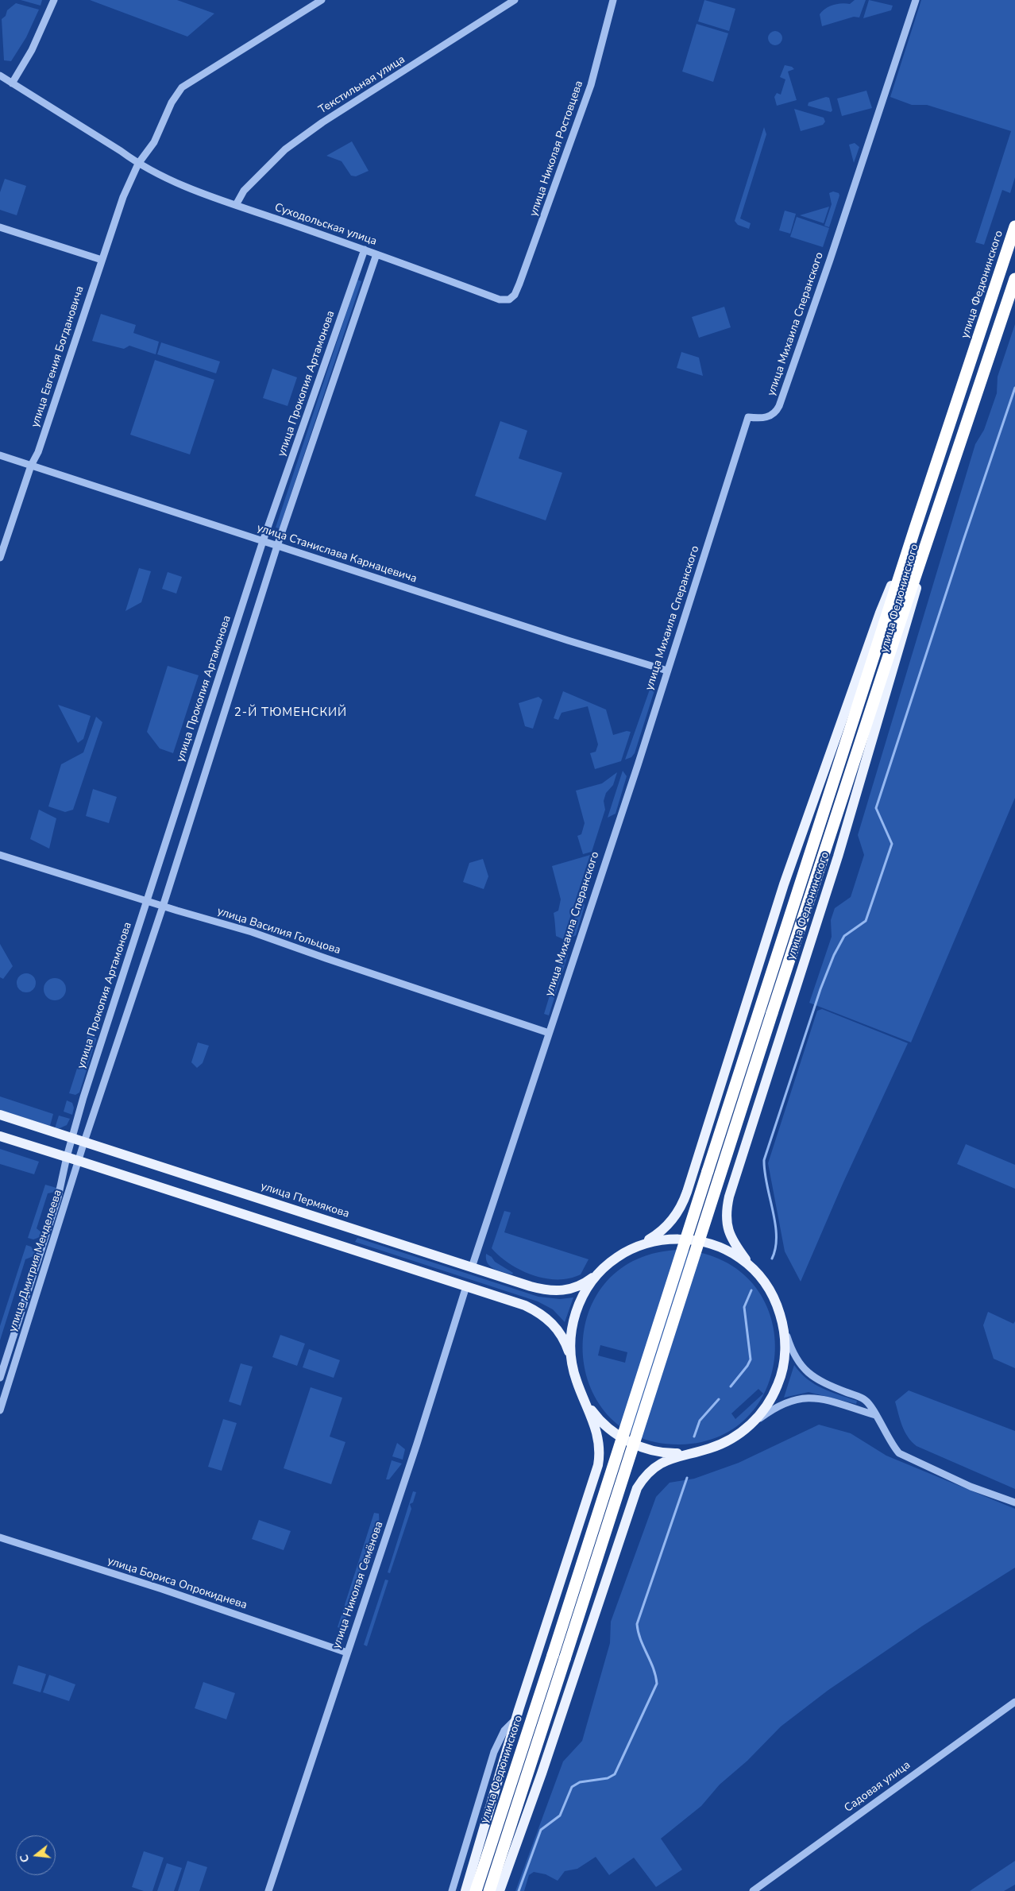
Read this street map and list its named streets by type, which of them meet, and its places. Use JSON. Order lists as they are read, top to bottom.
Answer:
{
  "streets": {
    "highway": ["улица Федюнинского"],
    "main road": ["улица Пермякова"],
    "street": [
      "Текстильная улица",
      "улица Николая Ростовцева",
      "Суходольская улица",
      "улица Михаила Сперанского",
      "улица Евгения Богдановича",
      "улица Прокопия Артамонова",
      "улица Станислава Карнацевича",
      "улица Василия Гольцова",
      "улица Дмитрия Менделеева",
      "улица Бориса Опрокиднева",
      "улица Николая Семёнова",
      "Садовая улица"
    ]
  },
  "crossings": [
    ["Текстильная улица", "Суходольская улица"],
    ["улица Николая Ростовцева", "Суходольская улица"],
    ["Суходольская улица", "улица Евгения Богдановича"],
    ["Суходольская улица", "улица Прокопия Артамонова"],
    ["улица Михаила Сперанского", "улица Станислава Карнацевича"],
    ["улица Михаила Сперанского", "улица Василия Гольцова"],
    ["улица Михаила Сперанского", "улица Пермякова"],
    ["улица Евгения Богдановича", "улица Станислава Карнацевича"],
    ["улица Прокопия Артамонова", "улица Станислава Карнацевича"],
    ["улица Прокопия Артамонова", "улица Василия Гольцова"],
    ["улица Прокопия Артамонова", "улица Пермякова"],
    ["улица Прокопия Артамонова", "улица Дмитрия Менделеева"],
    ["улица Пермякова", "улица Дмитрия Менделеева"],
    ["улица Бориса Опрокиднева", "улица Николая Семёнова"]
  ],
  "districts": ["2-Й ТЮМЕНСКИЙ"],
  "north": "left"
}
